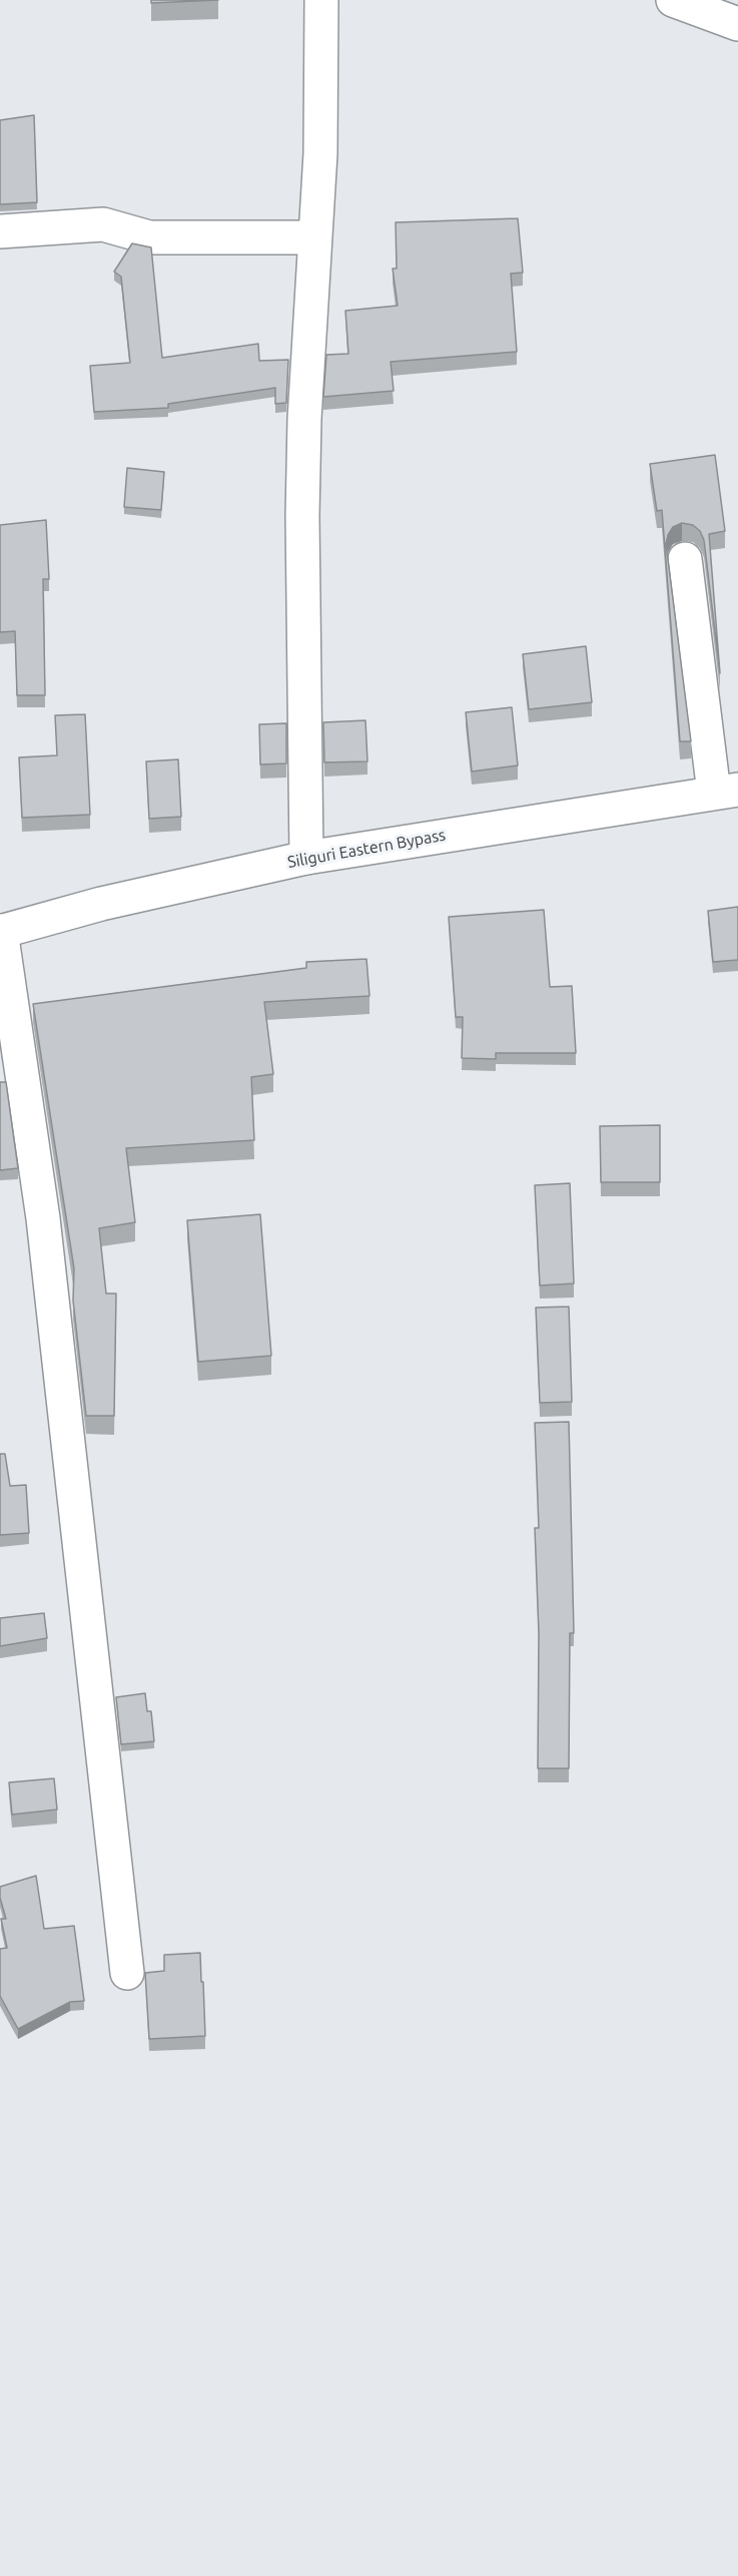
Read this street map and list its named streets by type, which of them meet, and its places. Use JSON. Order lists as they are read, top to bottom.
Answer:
{
  "streets": {
    "street": ["Siliguri Eastern Bypass"]
  }
}
